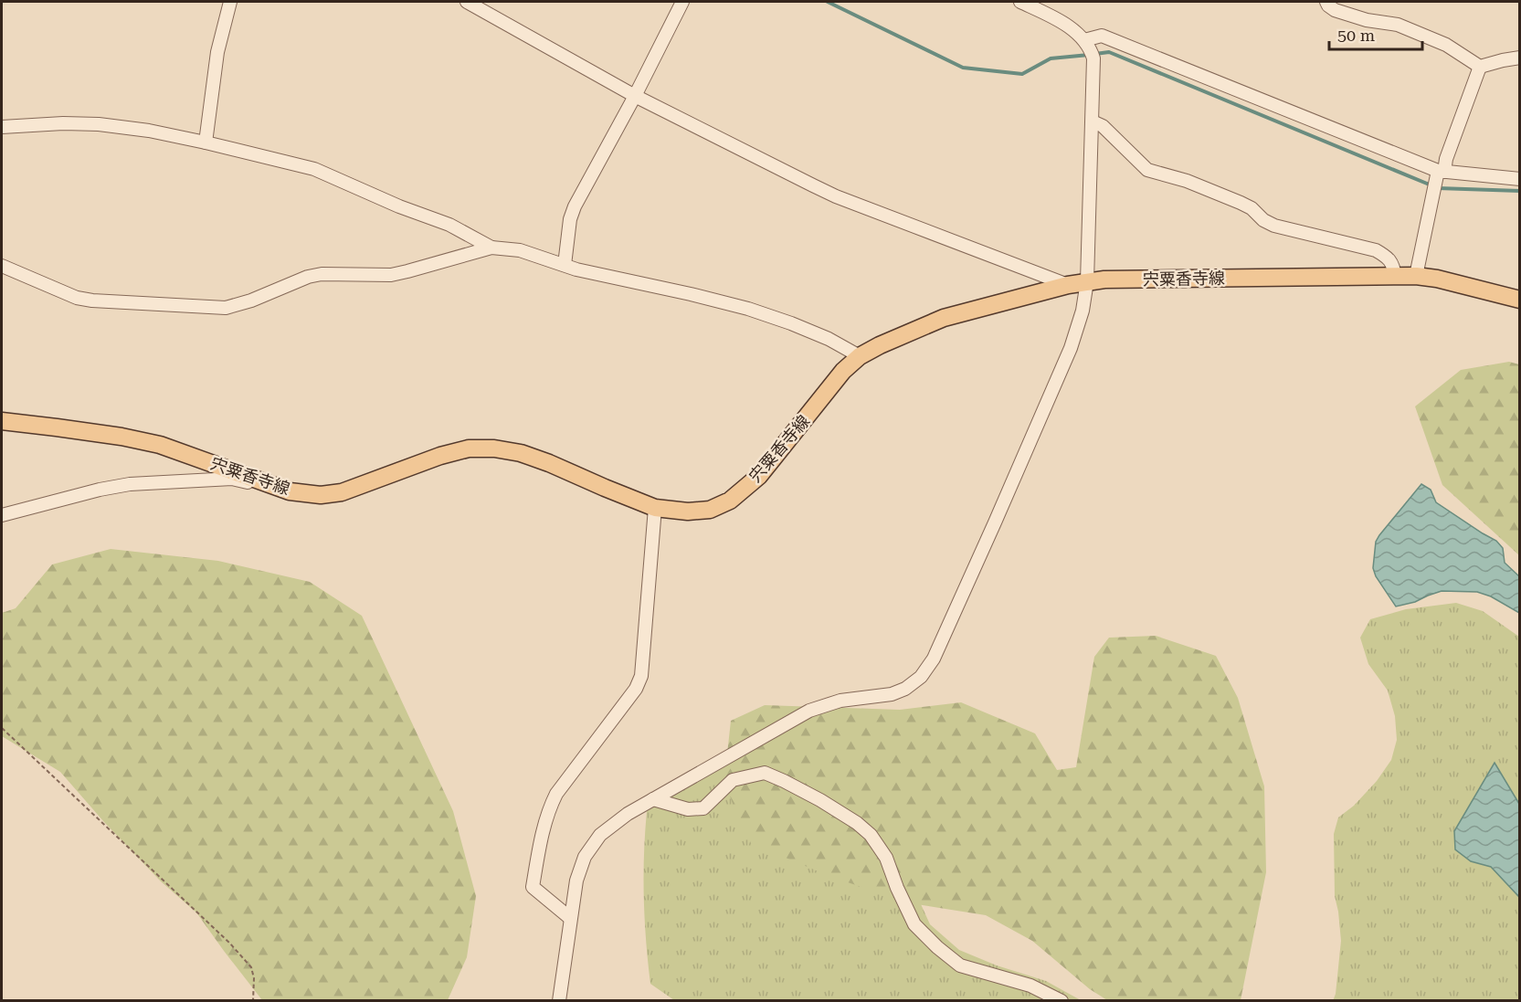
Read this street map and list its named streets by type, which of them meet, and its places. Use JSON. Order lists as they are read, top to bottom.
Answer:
{
  "streets": {
    "main road": ["宍粟香寺線"]
  },
  "scale_bar": "50 m"
}
